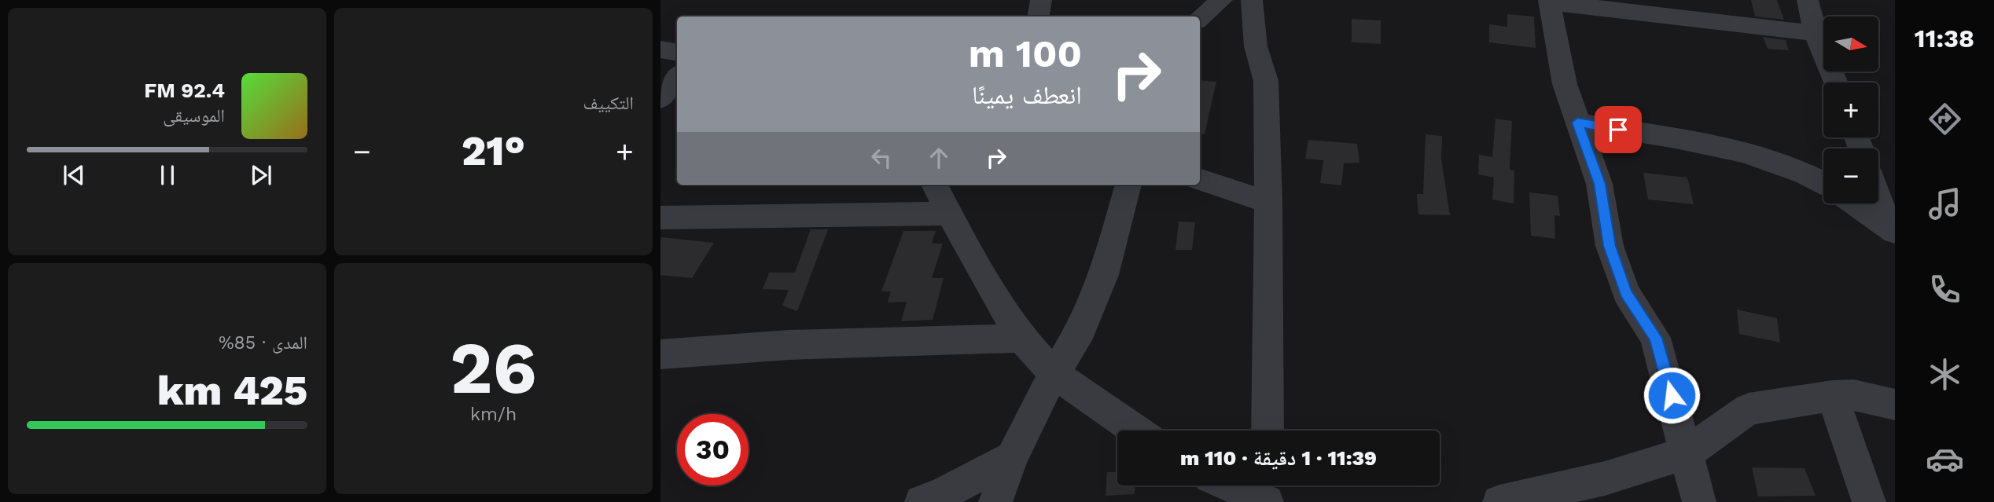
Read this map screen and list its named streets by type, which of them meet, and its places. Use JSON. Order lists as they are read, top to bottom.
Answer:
{
  "north": "right",
  "page": {
    "tabs": "11:38",
    "tile": [
      "التكييف",
      ["26", "km/h"],
      ["المدى · 85%", "425 km"]
    ],
    "map_buttons": ["+", "−"],
    "turn": ["100 m", "انعطف يمينًا"],
    "song": ["92.4 FM", "الموسيقى"],
    "heat": ["−", "21°", "+"],
    "limit": "30",
    "trip": "11:39 · 1 دقيقة · 110 m"
  }
}
